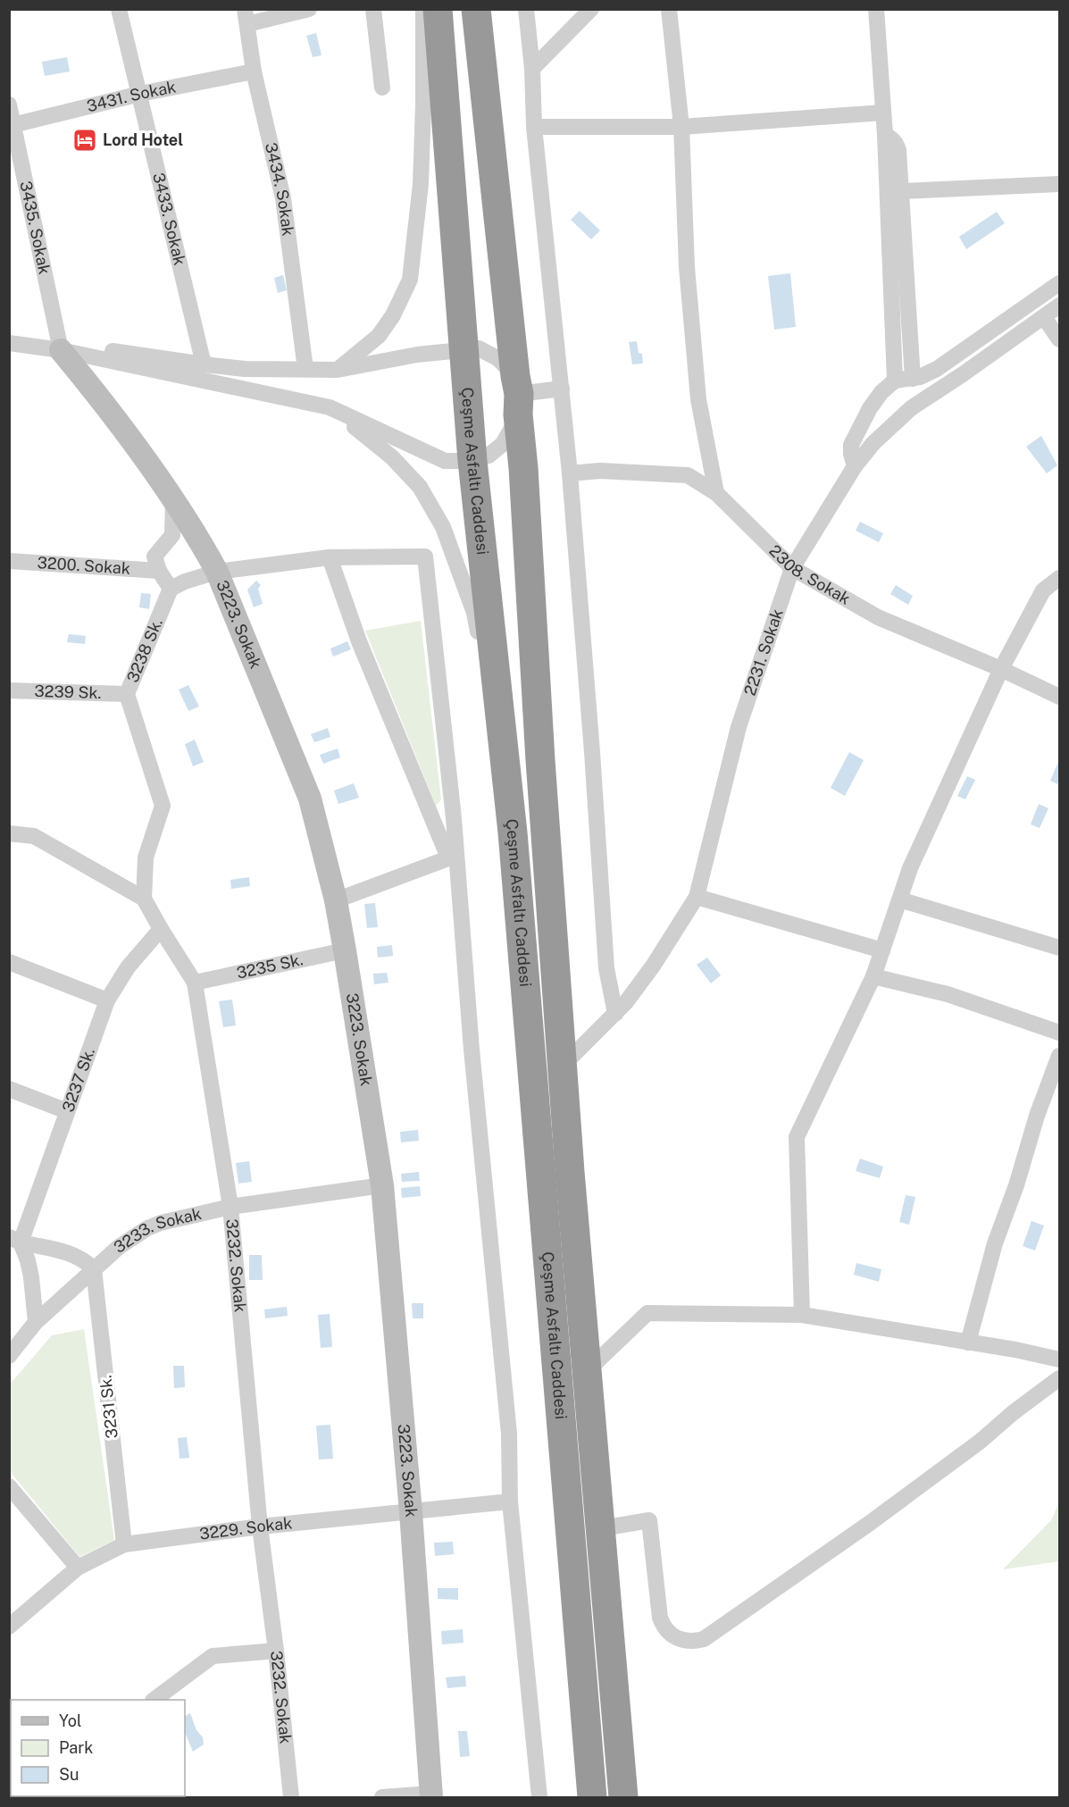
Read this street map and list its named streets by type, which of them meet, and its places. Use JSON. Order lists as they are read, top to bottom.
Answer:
{
  "streets": {
    "highway": ["Çeşme Asfaltı Caddesi"],
    "street": [
      "3431. Sokak",
      "3434. Sokak",
      "3433. Sokak",
      "3435. Sokak",
      "3200. Sokak",
      "2308. Sokak",
      "3223. Sokak",
      "3238 Sk.",
      "2231. Sokak",
      "3239 Sk.",
      "3235 Sk.",
      "3237 Sk.",
      "3233. Sokak",
      "3232. Sokak",
      "3231 Sk.",
      "3229. Sokak"
    ]
  },
  "crossings": [
    ["3431. Sokak", "3434. Sokak"],
    ["3431. Sokak", "3433. Sokak"],
    ["3431. Sokak", "3435. Sokak"],
    ["3435. Sokak", "3223. Sokak"],
    ["Çeşme Asfaltı Caddesi", "2231. Sokak"],
    ["2308. Sokak", "2231. Sokak"],
    ["3223. Sokak", "3235 Sk."],
    ["3223. Sokak", "3233. Sokak"],
    ["3223. Sokak", "3229. Sokak"],
    ["3238 Sk.", "3239 Sk."],
    ["3238 Sk.", "3232. Sokak"],
    ["3235 Sk.", "3232. Sokak"],
    ["3237 Sk.", "3232. Sokak"],
    ["3233. Sokak", "3232. Sokak"],
    ["3233. Sokak", "3231 Sk."],
    ["3232. Sokak", "3229. Sokak"],
    ["3231 Sk.", "3229. Sokak"]
  ],
  "places": {
    "hotel": ["Lord Hotel"]
  },
  "legend": ["Yol", "Park", "Su"]
}
